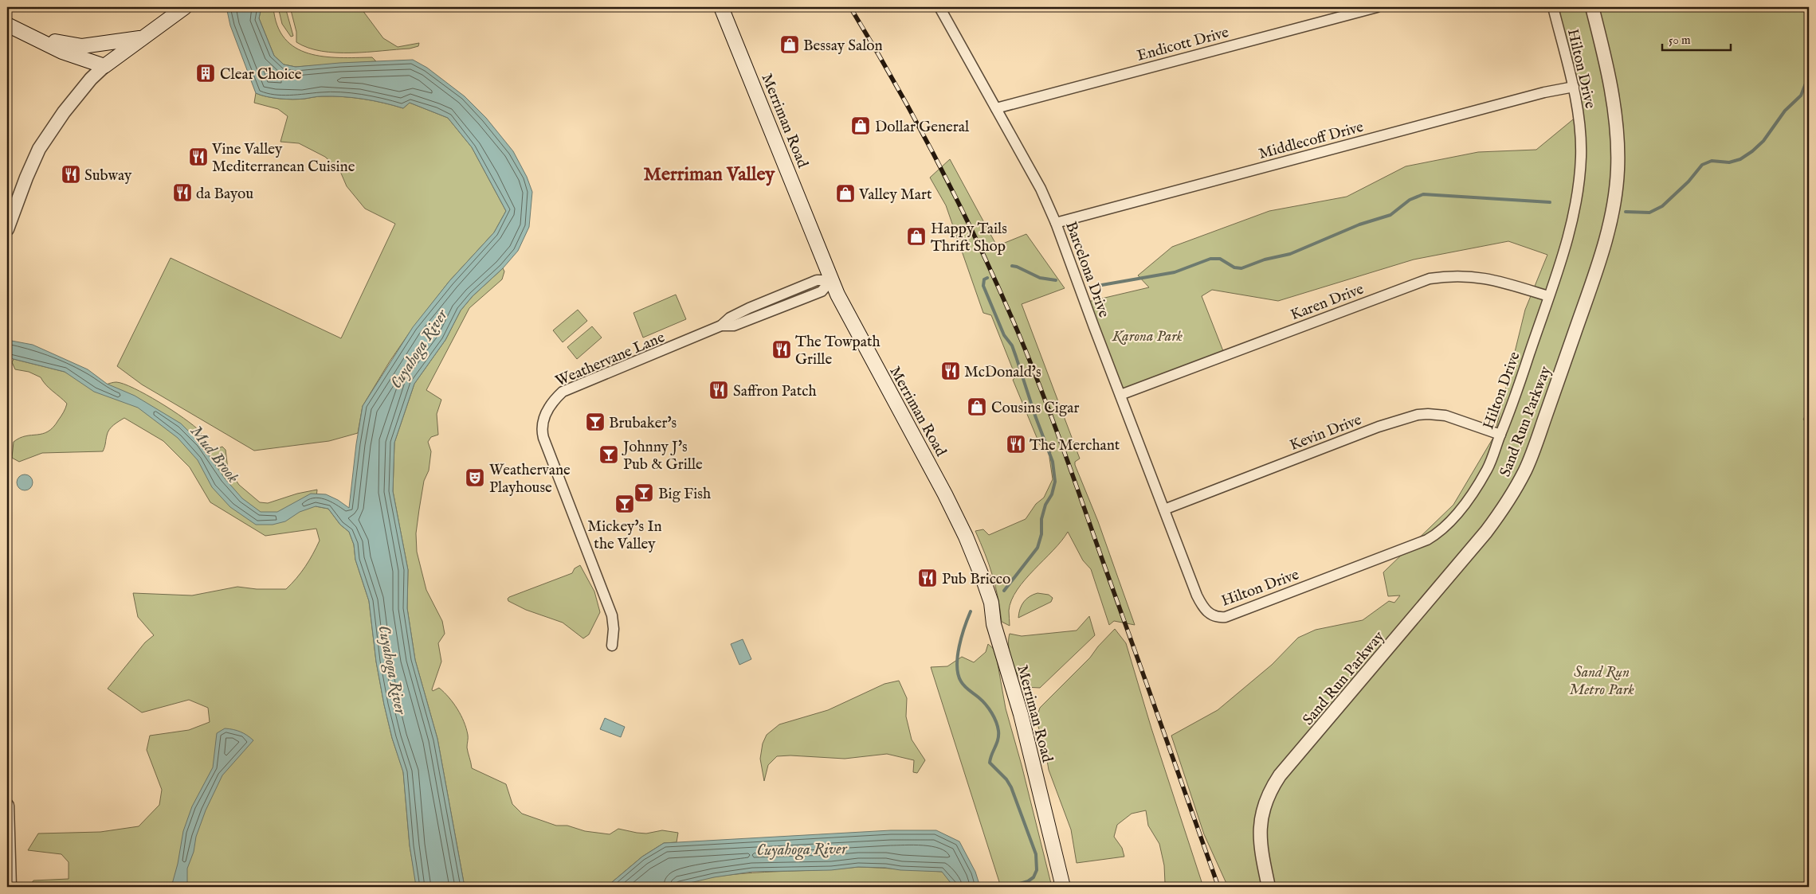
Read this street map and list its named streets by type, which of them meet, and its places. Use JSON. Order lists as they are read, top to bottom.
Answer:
{
  "streets": {
    "main road": ["Merriman Road"],
    "street": [
      "Endicott Drive",
      "Hilton Drive",
      "Middlecoff Drive",
      "Barcelona Drive",
      "Karen Drive",
      "Weathervane Lane",
      "Sand Run Parkway",
      "Kevin Drive"
    ]
  },
  "crossings": [
    ["Endicott Drive", "Barcelona Drive"],
    ["Hilton Drive", "Middlecoff Drive"],
    ["Hilton Drive", "Barcelona Drive"],
    ["Hilton Drive", "Karen Drive"],
    ["Hilton Drive", "Kevin Drive"],
    ["Merriman Road", "Weathervane Lane"],
    ["Middlecoff Drive", "Barcelona Drive"],
    ["Barcelona Drive", "Karen Drive"],
    ["Barcelona Drive", "Kevin Drive"]
  ],
  "districts": ["Merriman Valley"],
  "water": ["Cuyahoga River", "Mud Brook"],
  "parks": ["Karona Park", "Sand Run Metro Park"],
  "places": {
    "shop": [
      "Bessay Salon",
      "Dollar General",
      "Valley Mart",
      "Happy Tails Thrift Shop",
      "Cousins Cigar"
    ],
    "building": ["Clear Choice"],
    "restaurant": [
      "Vine Valley Mediterranean Cuisine",
      "Subway",
      "da Bayou",
      "The Towpath Grille",
      "McDonald's",
      "Saffron Patch",
      "The Merchant",
      "Pub Bricco"
    ],
    "bar": [
      "Brubaker's",
      "Johnny J's Pub & Grille",
      "Big Fish",
      "Mickey's In the Valley"
    ],
    "theatre": ["Weathervane Playhouse"]
  },
  "scale_bar": "50 m"
}
